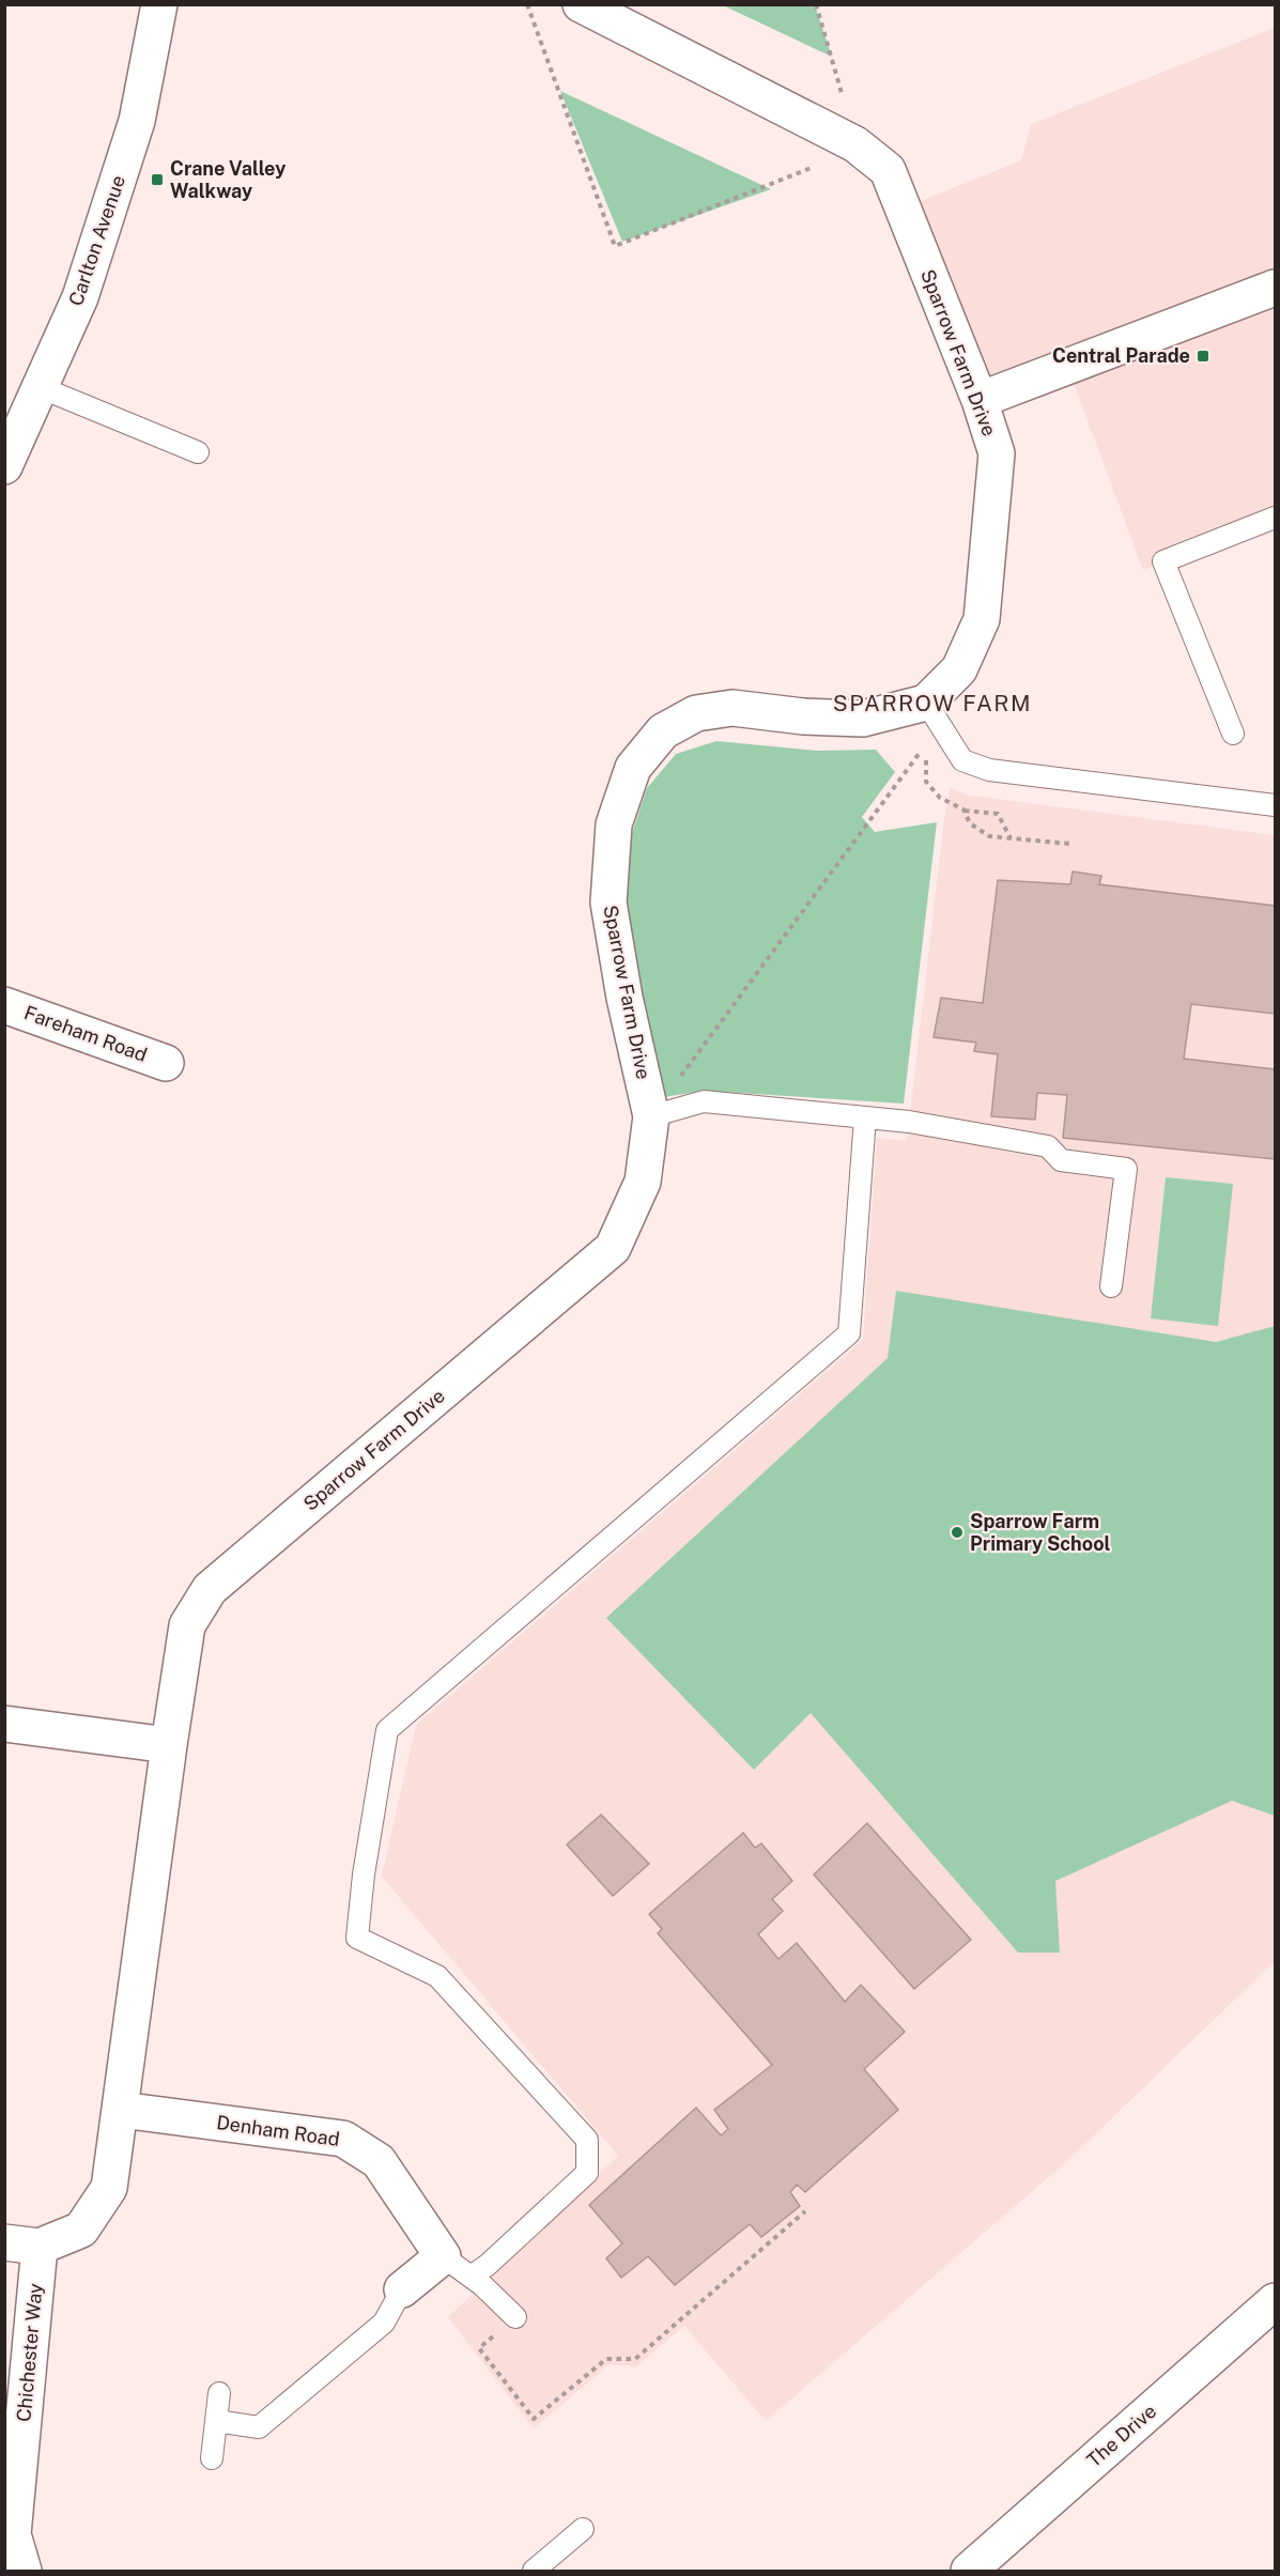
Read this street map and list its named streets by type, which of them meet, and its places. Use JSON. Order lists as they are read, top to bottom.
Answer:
{
  "streets": {
    "street": [
      "Carlton Avenue",
      "Sparrow Farm Drive",
      "Fareham Road",
      "Denham Road",
      "Chichester Way",
      "The Drive"
    ]
  },
  "districts": ["SPARROW FARM"],
  "places": {
    "transit": ["Crane Valley Walkway", "Central Parade"],
    "other": ["Sparrow Farm Primary School"]
  }
}
